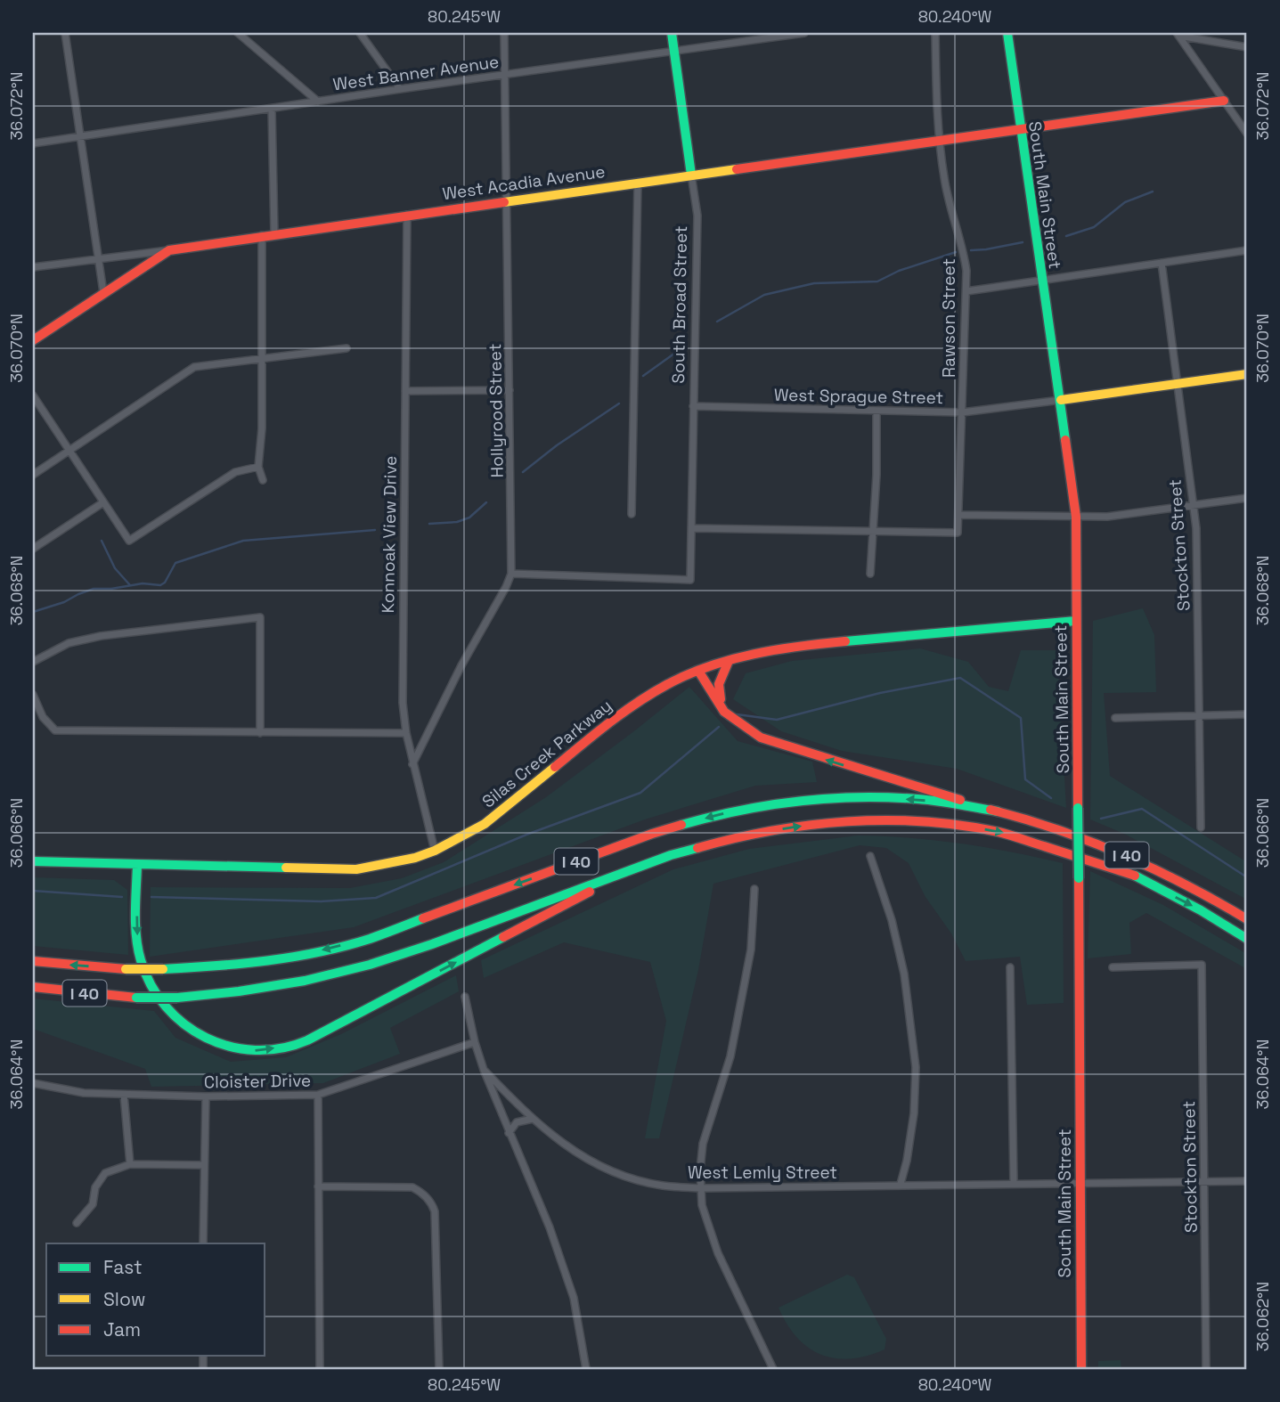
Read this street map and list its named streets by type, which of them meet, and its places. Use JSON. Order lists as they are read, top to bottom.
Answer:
{
  "streets": {
    "main road": [
      "West Acadia Avenue",
      "South Main Street",
      "South Broad Street",
      "Silas Creek Parkway",
      "I 40"
    ],
    "street": [
      "West Banner Avenue",
      "Rawson Street",
      "West Sprague Street",
      "Hollyrood Street",
      "Konnoak View Drive",
      "Stockton Street",
      "Cloister Drive",
      "West Lemly Street"
    ]
  },
  "crossings": [
    ["West Banner Avenue", "South Broad Street"],
    ["West Banner Avenue", "Hollyrood Street"],
    ["West Acadia Avenue", "South Main Street"],
    ["West Acadia Avenue", "South Broad Street"],
    ["West Acadia Avenue", "Rawson Street"],
    ["West Acadia Avenue", "Hollyrood Street"],
    ["West Acadia Avenue", "Konnoak View Drive"],
    ["South Main Street", "West Sprague Street"],
    ["South Main Street", "Silas Creek Parkway"],
    ["South Main Street", "West Lemly Street"],
    ["South Broad Street", "West Sprague Street"],
    ["South Broad Street", "Hollyrood Street"],
    ["Rawson Street", "West Sprague Street"],
    ["Hollyrood Street", "Konnoak View Drive"],
    ["Konnoak View Drive", "Silas Creek Parkway"],
    ["Stockton Street", "West Lemly Street"]
  ],
  "legend": ["Fast", "Slow", "Jam"],
  "coordinates": [
    "80.245°W",
    "80.240°W",
    "36.072°N",
    "36.070°N",
    "36.068°N",
    "36.066°N",
    "36.064°N",
    "36.062°N"
  ]
}
